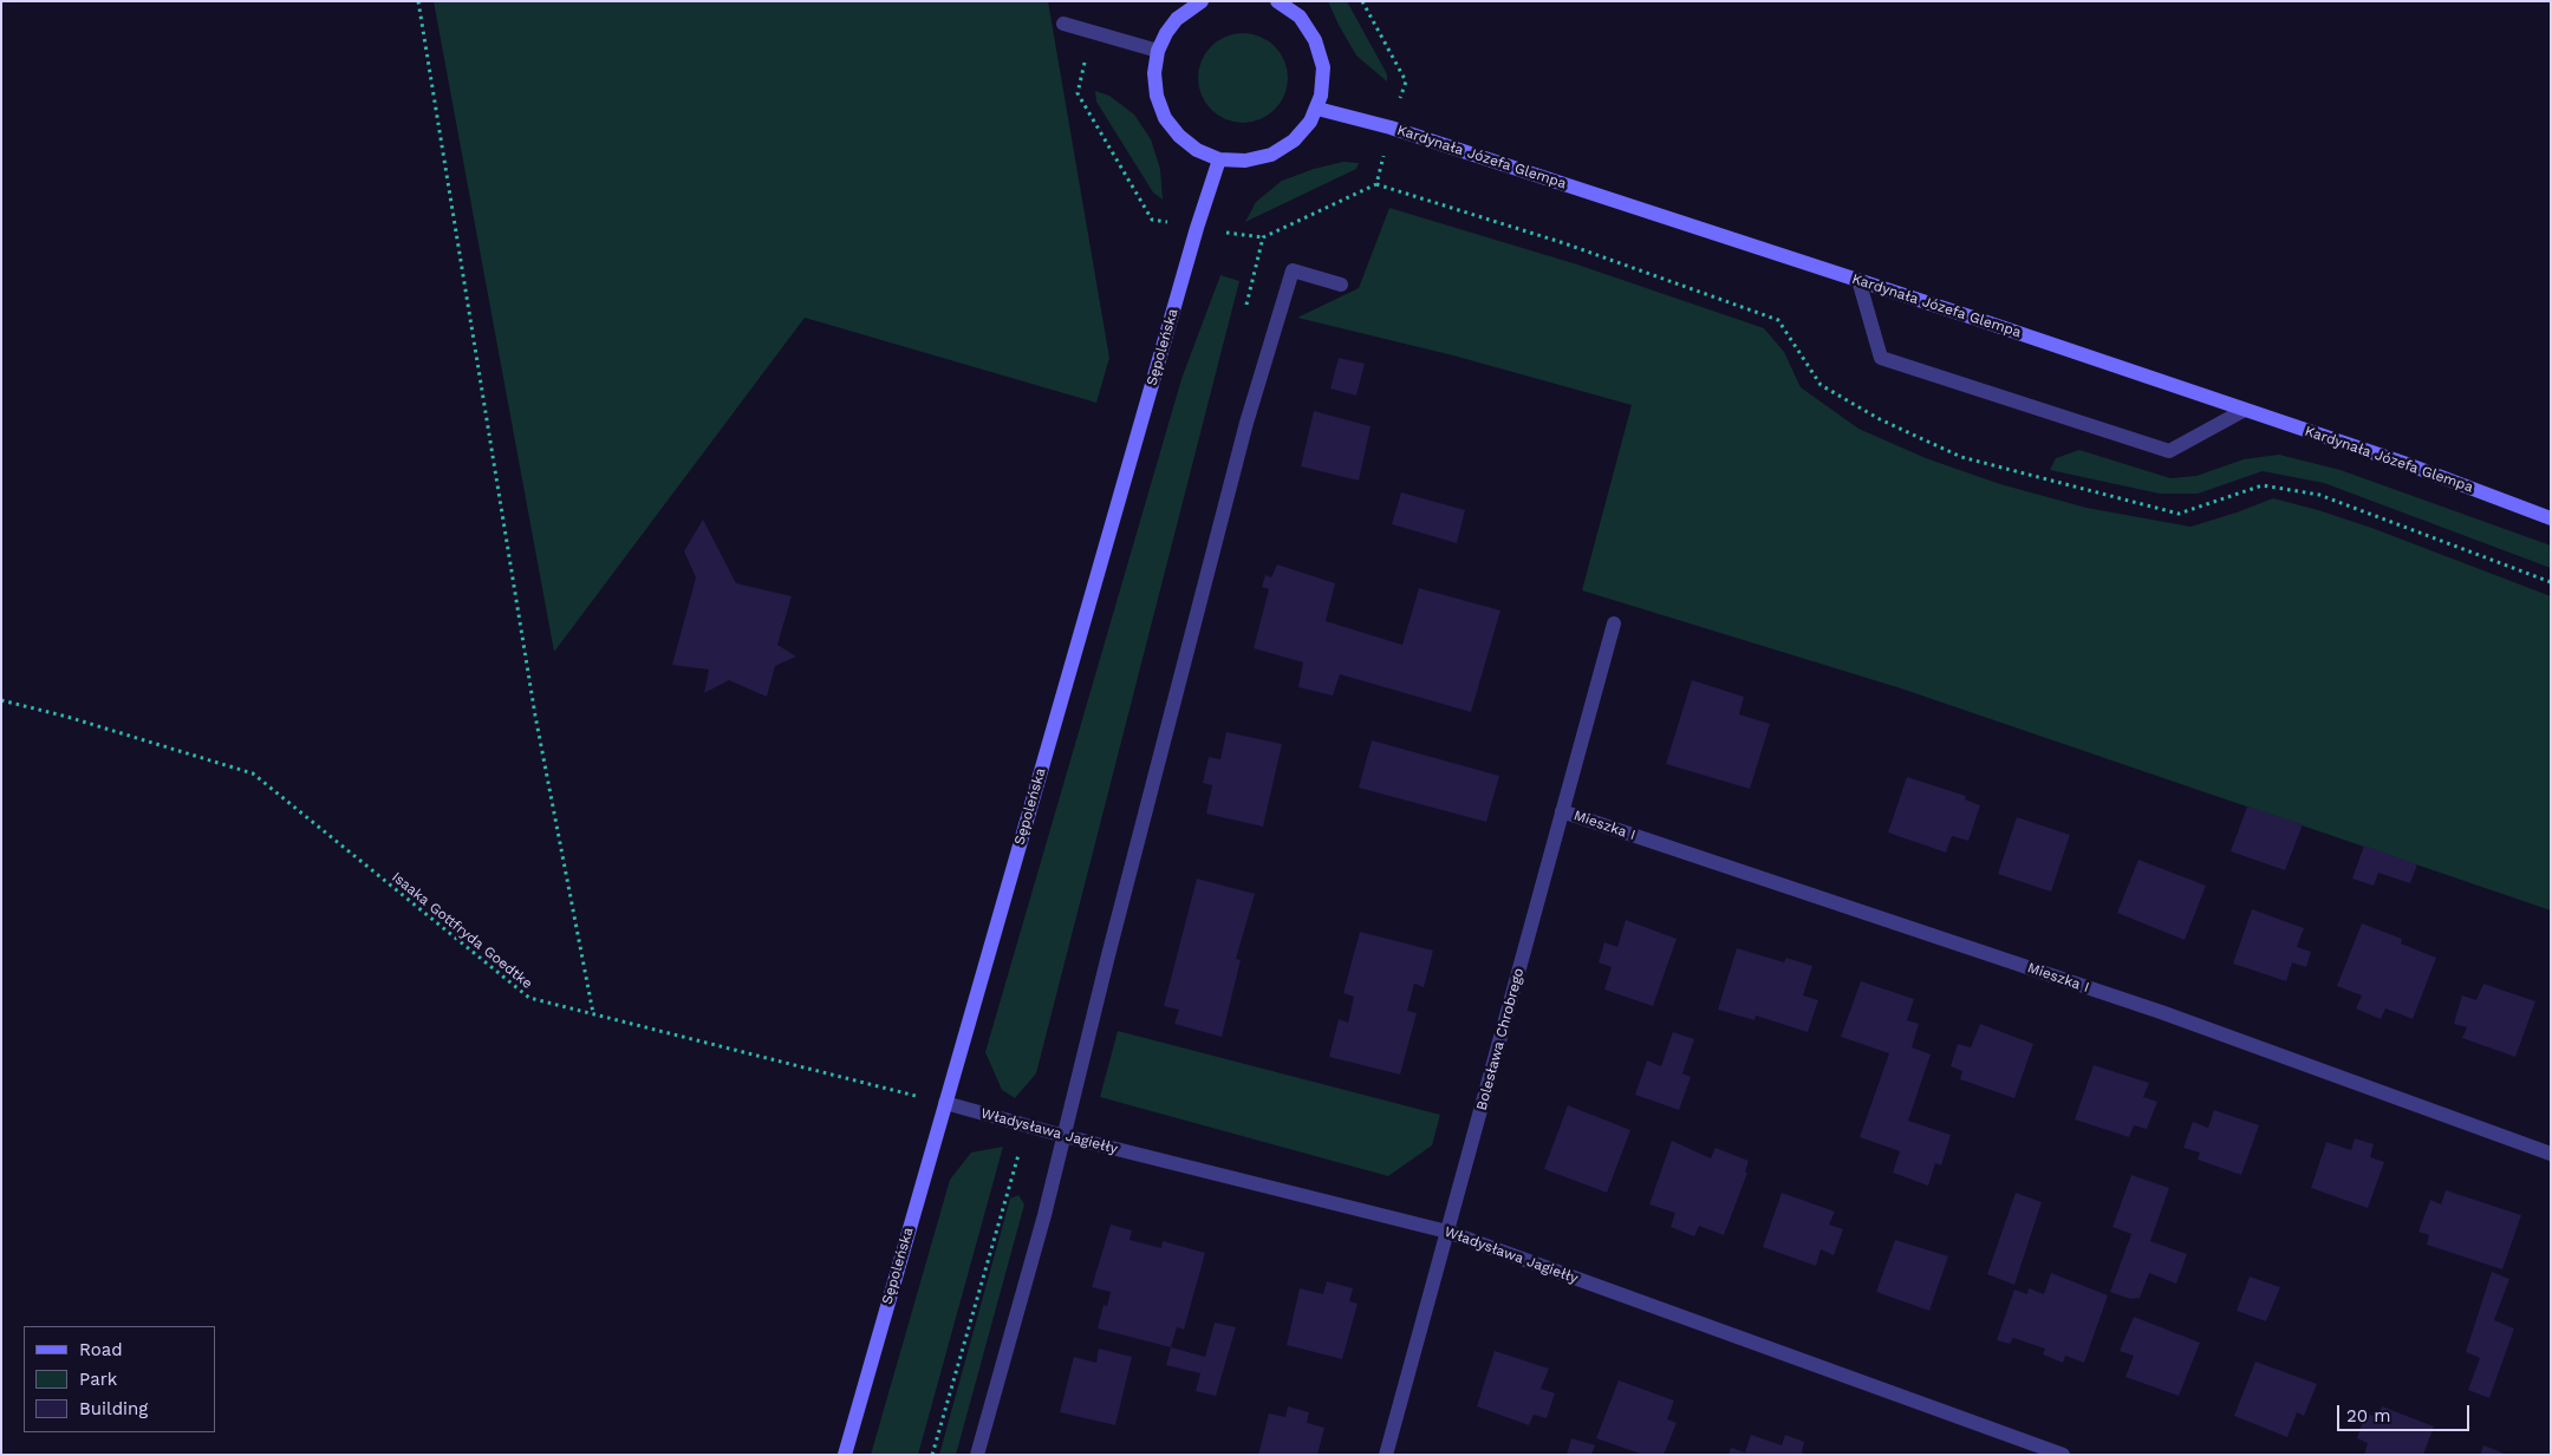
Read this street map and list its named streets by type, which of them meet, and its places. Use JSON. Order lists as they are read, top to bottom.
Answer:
{
  "streets": {
    "main road": ["Kardynała Józefa Glempa", "Sępoleńska"],
    "street": ["Mieszka I", "Bolesława Chrobrego", "Władysława Jagiełły"],
    "path": ["Isaaka Gottfryda Goedtke"]
  },
  "crossings": [
    ["Sępoleńska", "Isaaka Gottfryda Goedtke"],
    ["Sępoleńska", "Władysława Jagiełły"],
    ["Mieszka I", "Bolesława Chrobrego"],
    ["Isaaka Gottfryda Goedtke", "Władysława Jagiełły"],
    ["Bolesława Chrobrego", "Władysława Jagiełły"]
  ],
  "legend": ["Road", "Park", "Building"],
  "scale_bar": "20 m"
}
